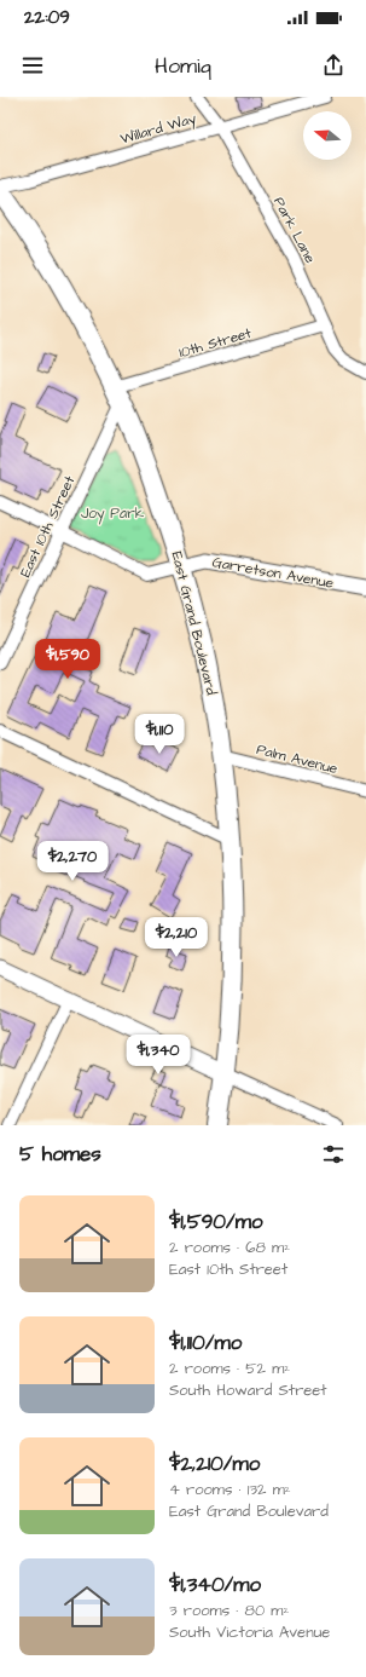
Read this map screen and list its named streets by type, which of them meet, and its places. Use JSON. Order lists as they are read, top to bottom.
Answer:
{
  "streets": {
    "main road": ["East Grand Boulevard"],
    "street": [
      "Willard Way",
      "Park Lane",
      "10th Street",
      "East 10th Street",
      "Garretson Avenue",
      "Palm Avenue"
    ]
  },
  "crossings": [
    ["Willard Way", "Park Lane"],
    ["Park Lane", "10th Street"],
    ["10th Street", "East 10th Street"],
    ["10th Street", "East Grand Boulevard"],
    ["East 10th Street", "East Grand Boulevard"],
    ["Garretson Avenue", "East Grand Boulevard"],
    ["East Grand Boulevard", "Palm Avenue"]
  ],
  "parks": ["Joy Park"],
  "north": "left",
  "page": {
    "status": "22:09",
    "header": "Homiq",
    "price": [
      "$1,590",
      "$1,110",
      "$2,270",
      "$2,210",
      "$1,340"
    ],
    "heading": "5 homes",
    "list": [
      {
        "name": "$1,590/mo",
        "note": "2 rooms · 68 m² · East 10th Street"
      },
      {
        "name": "$1,110/mo",
        "note": "2 rooms · 52 m² · South Howard Street"
      },
      {
        "name": "$2,210/mo",
        "note": "4 rooms · 132 m² · East Grand Boulevard"
      },
      {
        "name": "$1,340/mo",
        "note": "3 rooms · 80 m² · South Victoria Avenue"
      }
    ]
  }
}
